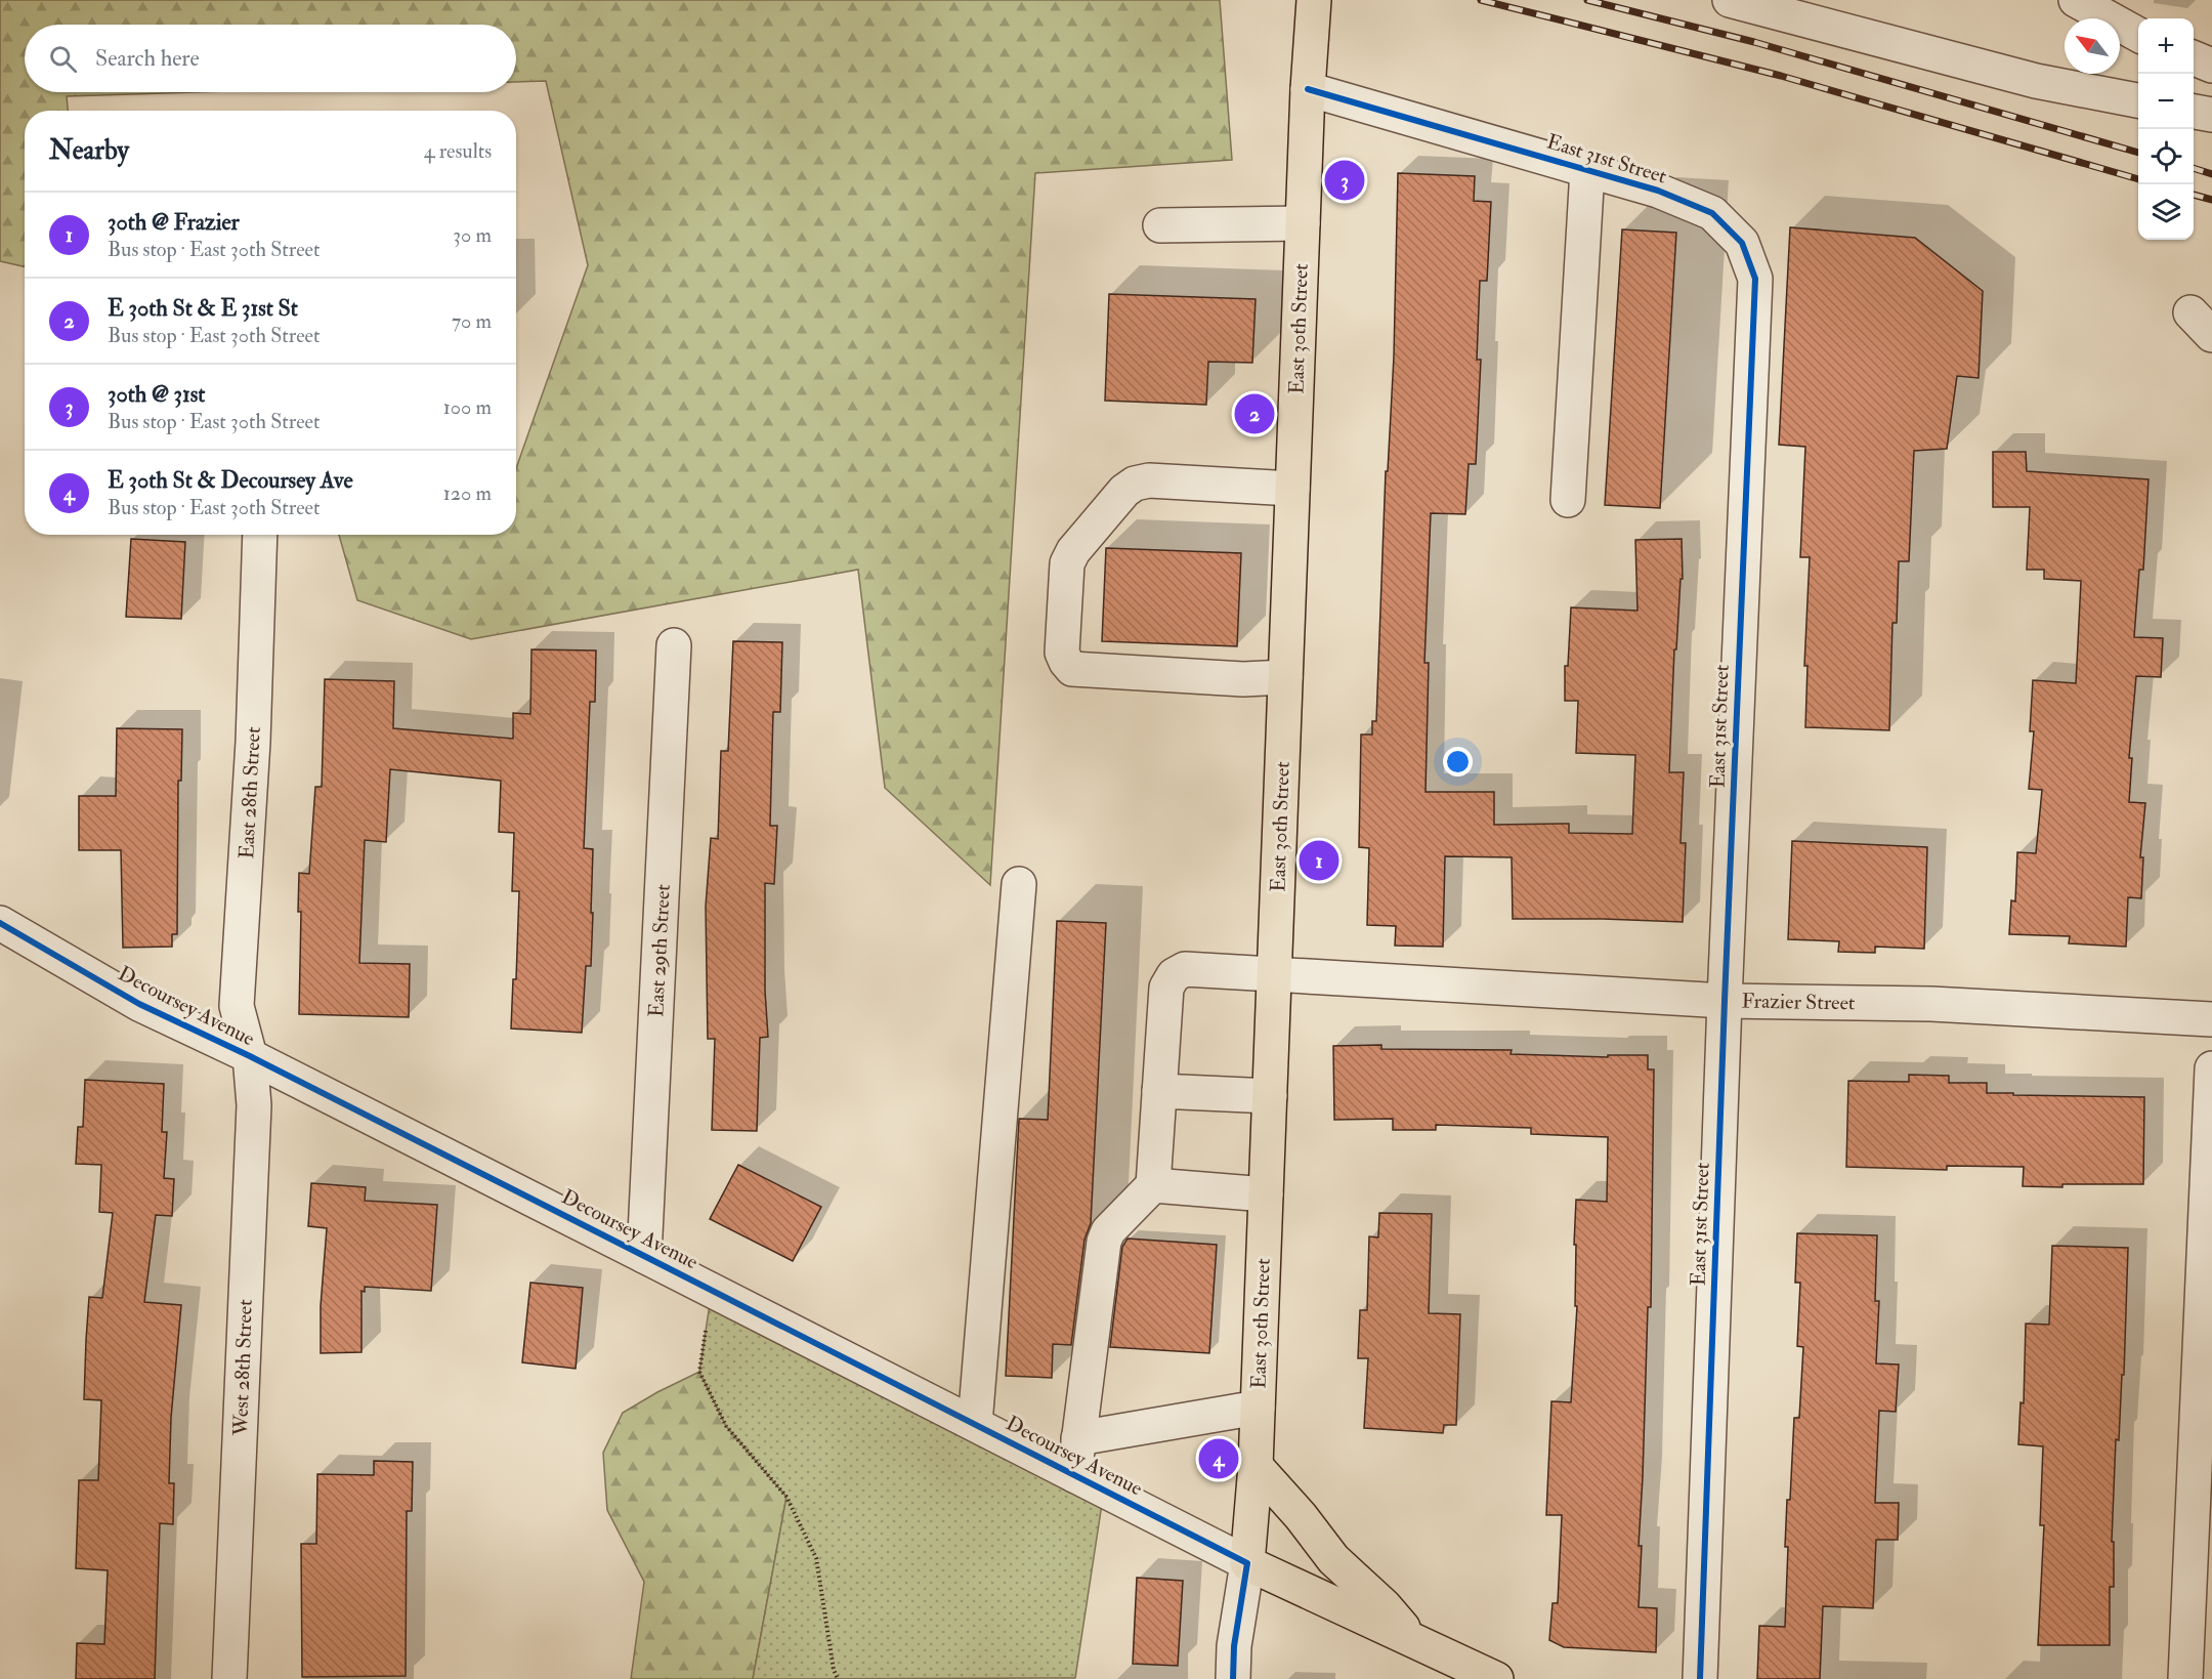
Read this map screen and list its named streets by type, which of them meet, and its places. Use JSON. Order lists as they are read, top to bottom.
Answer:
{
  "streets": {
    "main road": ["East 30th Street", "Decoursey Avenue"],
    "street": [
      "East 31st Street",
      "East 28th Street",
      "East 29th Street",
      "Frazier Street",
      "West 28th Street"
    ]
  },
  "crossings": [
    ["East 31st Street", "East 30th Street"],
    ["East 31st Street", "Frazier Street"],
    ["East 30th Street", "Frazier Street"],
    ["East 30th Street", "Decoursey Avenue"],
    ["East 28th Street", "Decoursey Avenue"],
    ["East 28th Street", "West 28th Street"],
    ["East 29th Street", "Decoursey Avenue"],
    ["Decoursey Avenue", "West 28th Street"]
  ],
  "north": "top left",
  "page": {
    "map_buttons": ["+", "−"],
    "search": "Search here",
    "heading": ["Nearby", "4 results"],
    "pins": [
      "3",
      "2",
      "1",
      "4"
    ],
    "list": [
      {
        "mark": "1",
        "name": "30th @ Frazier",
        "note": "Bus stop · East 30th Street",
        "value": "30 m"
      },
      {
        "mark": "2",
        "name": "E 30th St & E 31st St",
        "note": "Bus stop · East 30th Street",
        "value": "70 m"
      },
      {
        "mark": "3",
        "name": "30th @ 31st",
        "note": "Bus stop · East 30th Street",
        "value": "100 m"
      },
      {
        "mark": "4",
        "name": "E 30th St & Decoursey Ave",
        "note": "Bus stop · East 30th Street",
        "value": "120 m"
      }
    ]
  }
}
